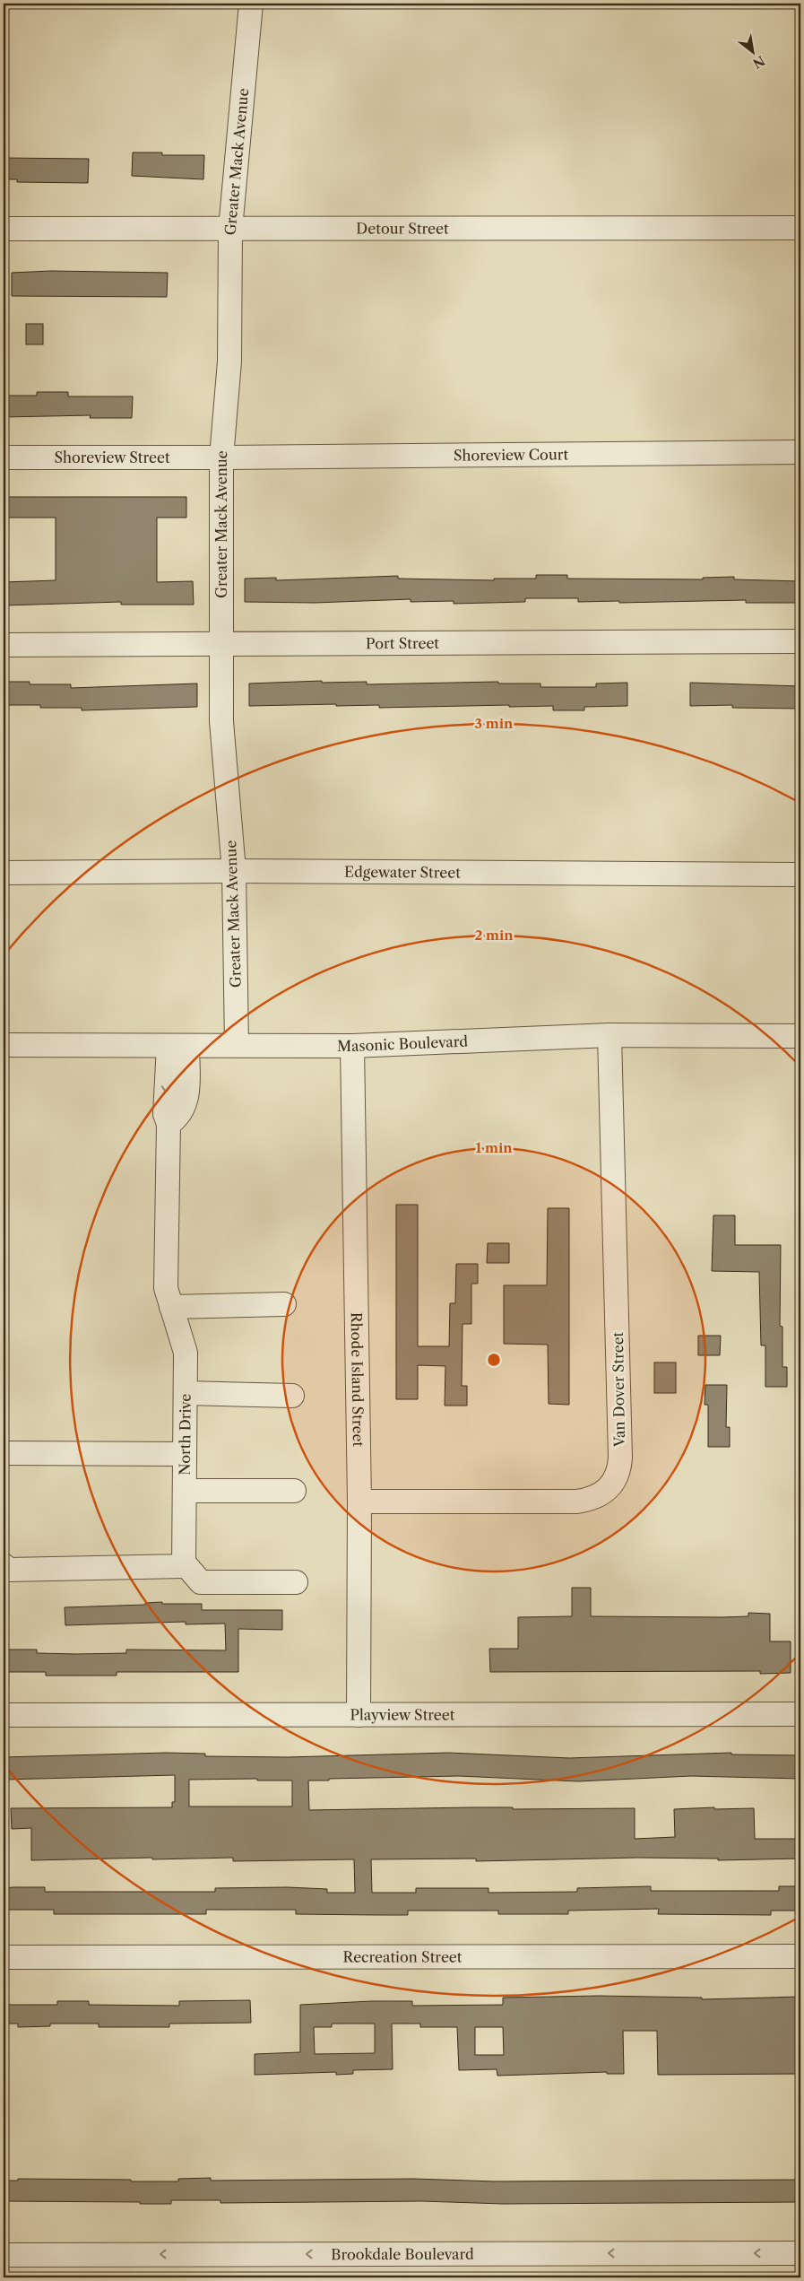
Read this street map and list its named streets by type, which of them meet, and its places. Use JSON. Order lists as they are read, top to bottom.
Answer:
{
  "streets": {
    "street": [
      "Greater Mack Avenue",
      "Detour Street",
      "Shoreview Court",
      "Shoreview Street",
      "Port Street",
      "Edgewater Street",
      "Masonic Boulevard",
      "Rhode Island Street",
      "Van Dover Street",
      "North Drive",
      "Playview Street",
      "Recreation Street",
      "Brookdale Boulevard"
    ]
  },
  "crossings": [
    ["Greater Mack Avenue", "Detour Street"],
    ["Greater Mack Avenue", "Shoreview Court"],
    ["Greater Mack Avenue", "Shoreview Street"],
    ["Greater Mack Avenue", "Port Street"],
    ["Greater Mack Avenue", "Edgewater Street"],
    ["Greater Mack Avenue", "Masonic Boulevard"],
    ["Shoreview Court", "Shoreview Street"],
    ["Masonic Boulevard", "Rhode Island Street"],
    ["Masonic Boulevard", "Van Dover Street"],
    ["Masonic Boulevard", "North Drive"],
    ["Rhode Island Street", "Van Dover Street"],
    ["Rhode Island Street", "Playview Street"]
  ],
  "one_way": ["Brookdale Boulevard"],
  "north": "bottom right",
  "rings": ["3 min", "2 min", "1 min"]
}
